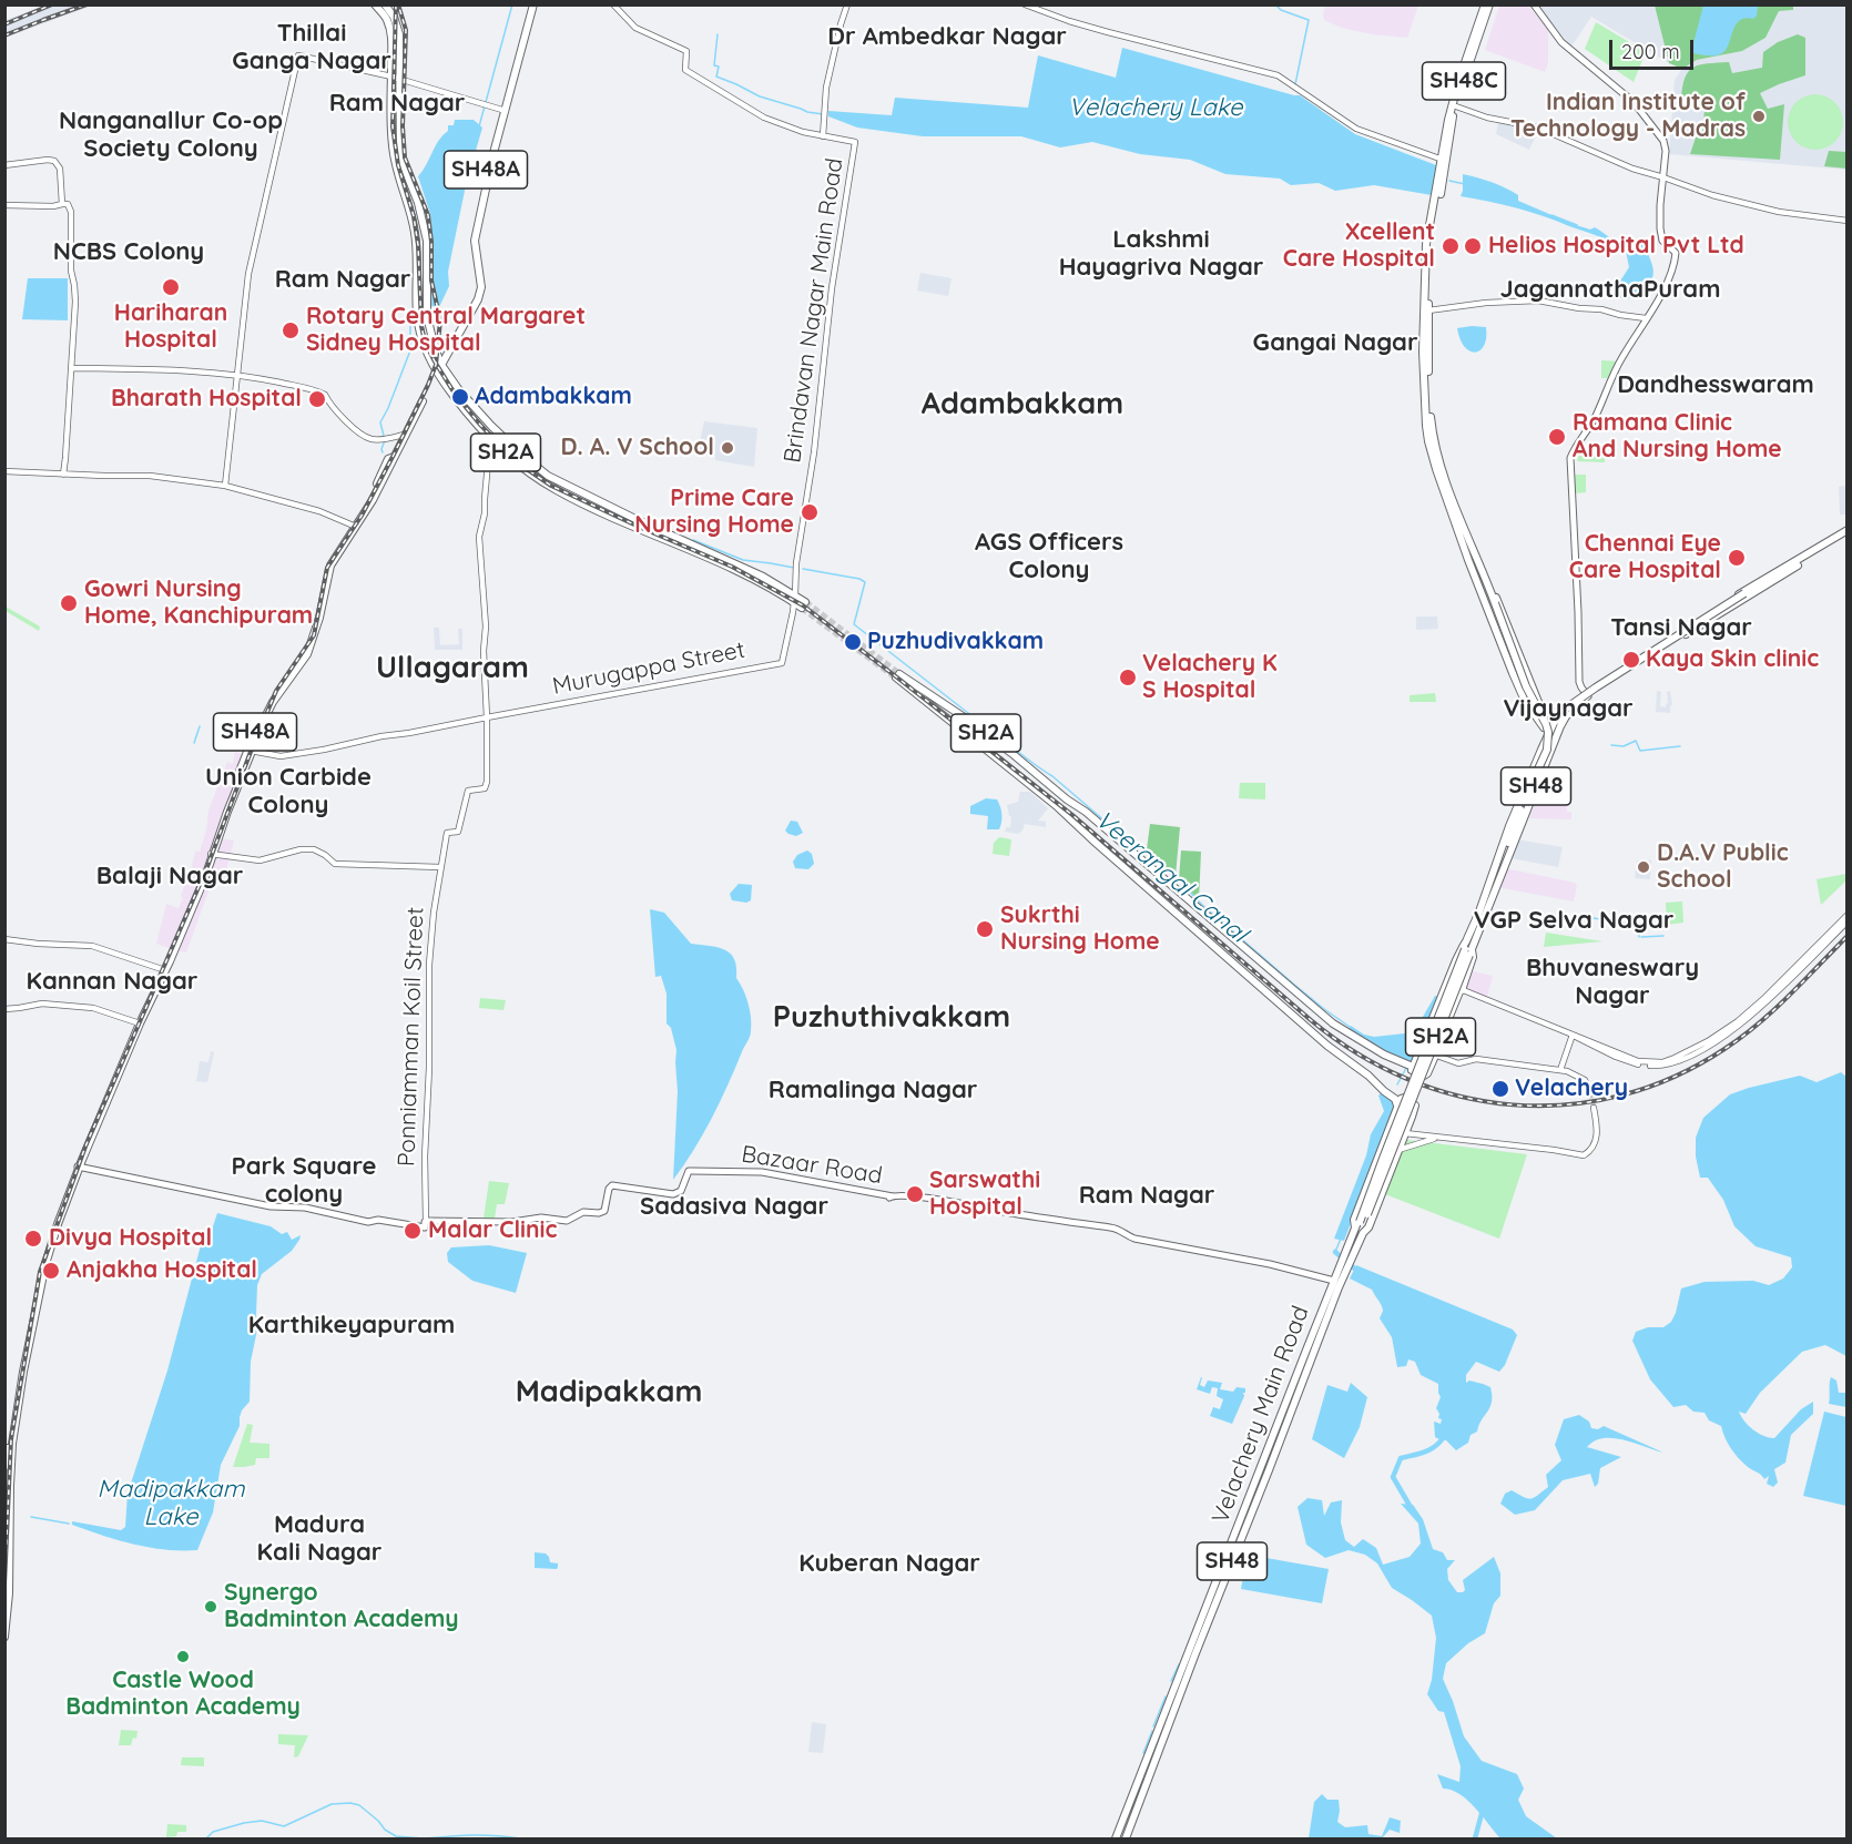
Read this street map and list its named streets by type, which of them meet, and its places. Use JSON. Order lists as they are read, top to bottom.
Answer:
{
  "streets": {
    "main road": [
      "SH48C",
      "SH48A",
      "SH2A",
      "SH48",
      "Bazaar Road",
      "Velachery Main Road"
    ],
    "street": ["Brindavan Nagar Main Road", "Murugappa Street", "Ponniamman Koil Street"]
  },
  "crossings": [
    ["SH48C", "SH48"],
    ["SH48A", "SH2A"],
    ["SH48A", "Murugappa Street"],
    ["Brindavan Nagar Main Road", "SH2A"],
    ["Brindavan Nagar Main Road", "Murugappa Street"],
    ["SH2A", "Ponniamman Koil Street"],
    ["SH2A", "Velachery Main Road"],
    ["Murugappa Street", "Ponniamman Koil Street"],
    ["SH48", "Velachery Main Road"],
    ["Ponniamman Koil Street", "Bazaar Road"]
  ],
  "districts": [
    "Thillai Ganga Nagar",
    "Dr Ambedkar Nagar",
    "Ram Nagar",
    "Nanganallur Co-op Society Colony",
    "Lakshmi Hayagriva Nagar",
    "NCBS Colony",
    "Ram Nagar",
    "JagannathaPuram",
    "Gangai Nagar",
    "Dandhesswaram",
    "Adambakkam",
    "AGS Officers Colony",
    "Tansi Nagar",
    "Ullagaram",
    "Vijaynagar",
    "Union Carbide Colony",
    "Balaji Nagar",
    "VGP Selva Nagar",
    "Bhuvaneswary Nagar",
    "Kannan Nagar",
    "Puzhuthivakkam",
    "Ramalinga Nagar",
    "Park Square colony",
    "Ram Nagar",
    "Sadasiva Nagar",
    "Karthikeyapuram",
    "Madipakkam",
    "Madura Kali Nagar",
    "Kuberan Nagar"
  ],
  "water": ["Velachery Lake", "Veerangal Canal", "Madipakkam Lake"],
  "places": [
    "Indian Institute of Technology - Madras",
    "Xcellent Care Hospital",
    "Helios Hospital Pvt Ltd",
    "Hariharan Hospital",
    "Rotary Central Margaret Sidney Hospital",
    "Adambakkam",
    "Bharath Hospital",
    "Ramana Clinic And Nursing Home",
    "D. A. V School",
    "Prime Care Nursing Home",
    "Chennai Eye Care Hospital",
    "Gowri Nursing Home, Kanchipuram",
    "Puzhudivakkam",
    "Kaya Skin clinic",
    "Velachery K S Hospital",
    "D.A.V Public School",
    "Sukrthi Nursing Home",
    "Velachery",
    "Sarswathi Hospital",
    "Malar Clinic",
    "Divya Hospital",
    "Anjakha Hospital",
    "Synergo Badminton Academy",
    "Castle Wood Badminton Academy"
  ],
  "scale_bar": "200 m"
}
